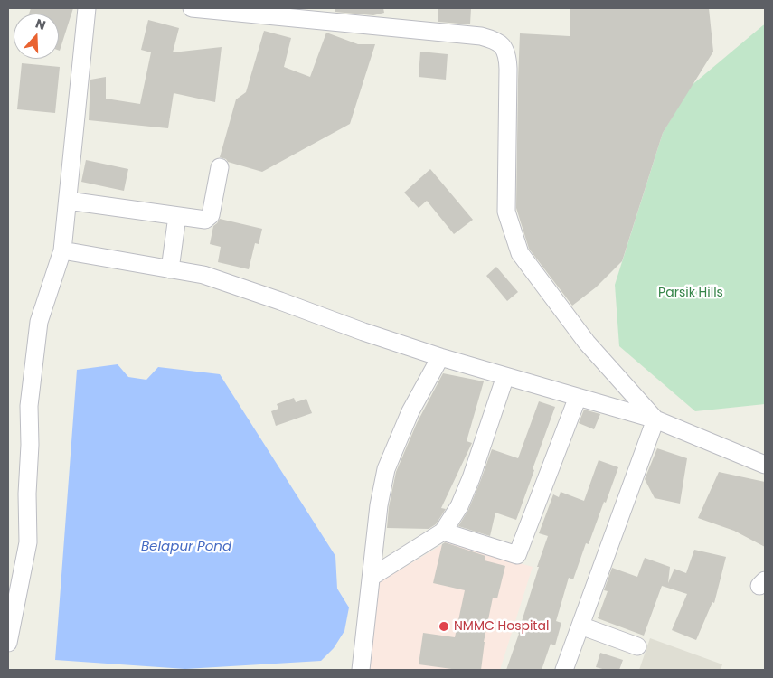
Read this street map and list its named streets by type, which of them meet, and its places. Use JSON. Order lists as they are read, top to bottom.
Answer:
{
  "water": ["Belapur Pond"],
  "parks": ["Parsik Hills"],
  "places": ["NMMC Hospital"],
  "north": "top"
}
